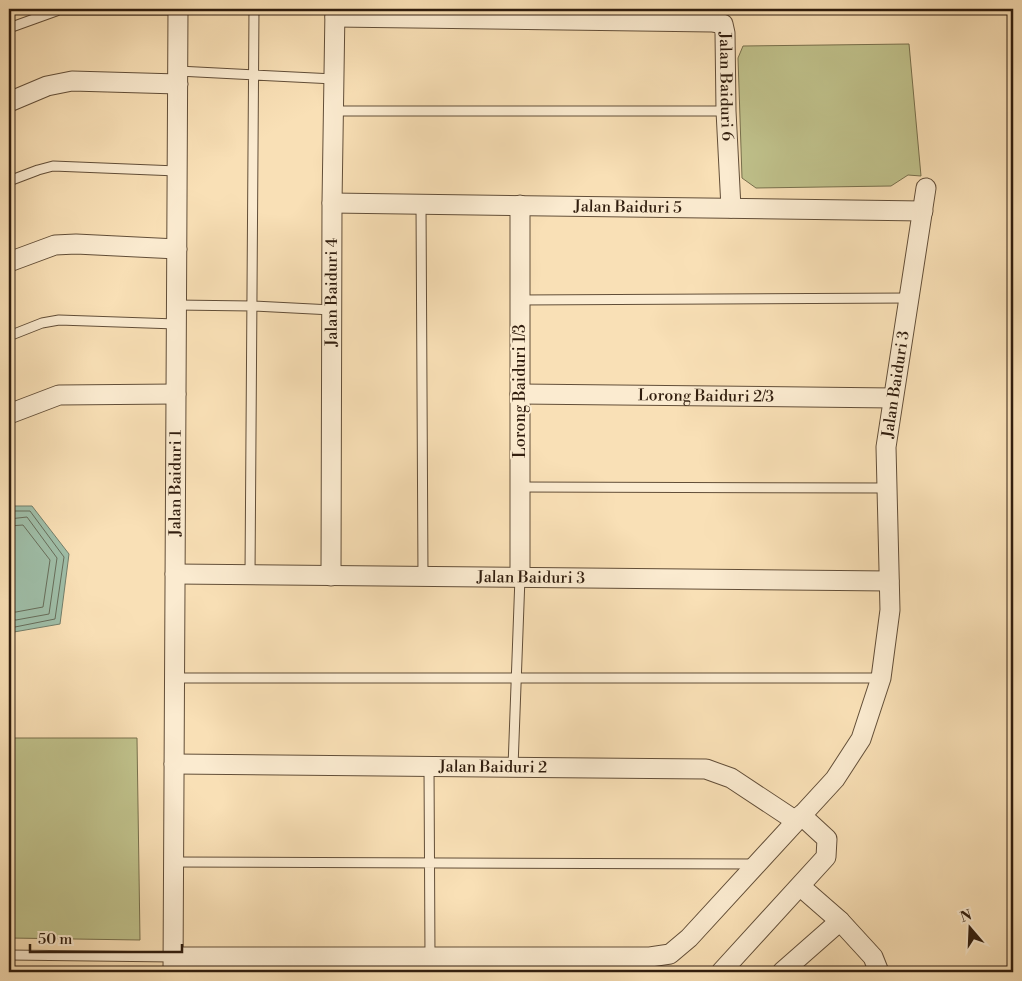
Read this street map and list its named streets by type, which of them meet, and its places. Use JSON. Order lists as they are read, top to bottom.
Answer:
{
  "streets": {
    "street": [
      "Jalan Baiduri 6",
      "Jalan Baiduri 5",
      "Jalan Baiduri 4",
      "Jalan Baiduri 3",
      "Lorong Baiduri 1/3",
      "Lorong Baiduri 2/3",
      "Jalan Baiduri 1",
      "Jalan Baiduri 2"
    ]
  },
  "crossings": [
    ["Jalan Baiduri 6", "Jalan Baiduri 5"],
    ["Jalan Baiduri 6", "Jalan Baiduri 4"],
    ["Jalan Baiduri 5", "Jalan Baiduri 4"],
    ["Jalan Baiduri 5", "Jalan Baiduri 3"],
    ["Jalan Baiduri 5", "Lorong Baiduri 1/3"],
    ["Jalan Baiduri 4", "Jalan Baiduri 3"],
    ["Jalan Baiduri 3", "Lorong Baiduri 1/3"],
    ["Jalan Baiduri 3", "Lorong Baiduri 2/3"],
    ["Jalan Baiduri 3", "Jalan Baiduri 1"],
    ["Jalan Baiduri 3", "Jalan Baiduri 2"],
    ["Lorong Baiduri 1/3", "Lorong Baiduri 2/3"],
    ["Jalan Baiduri 1", "Jalan Baiduri 2"]
  ],
  "scale_bar": "50 m",
  "north": "top"
}
